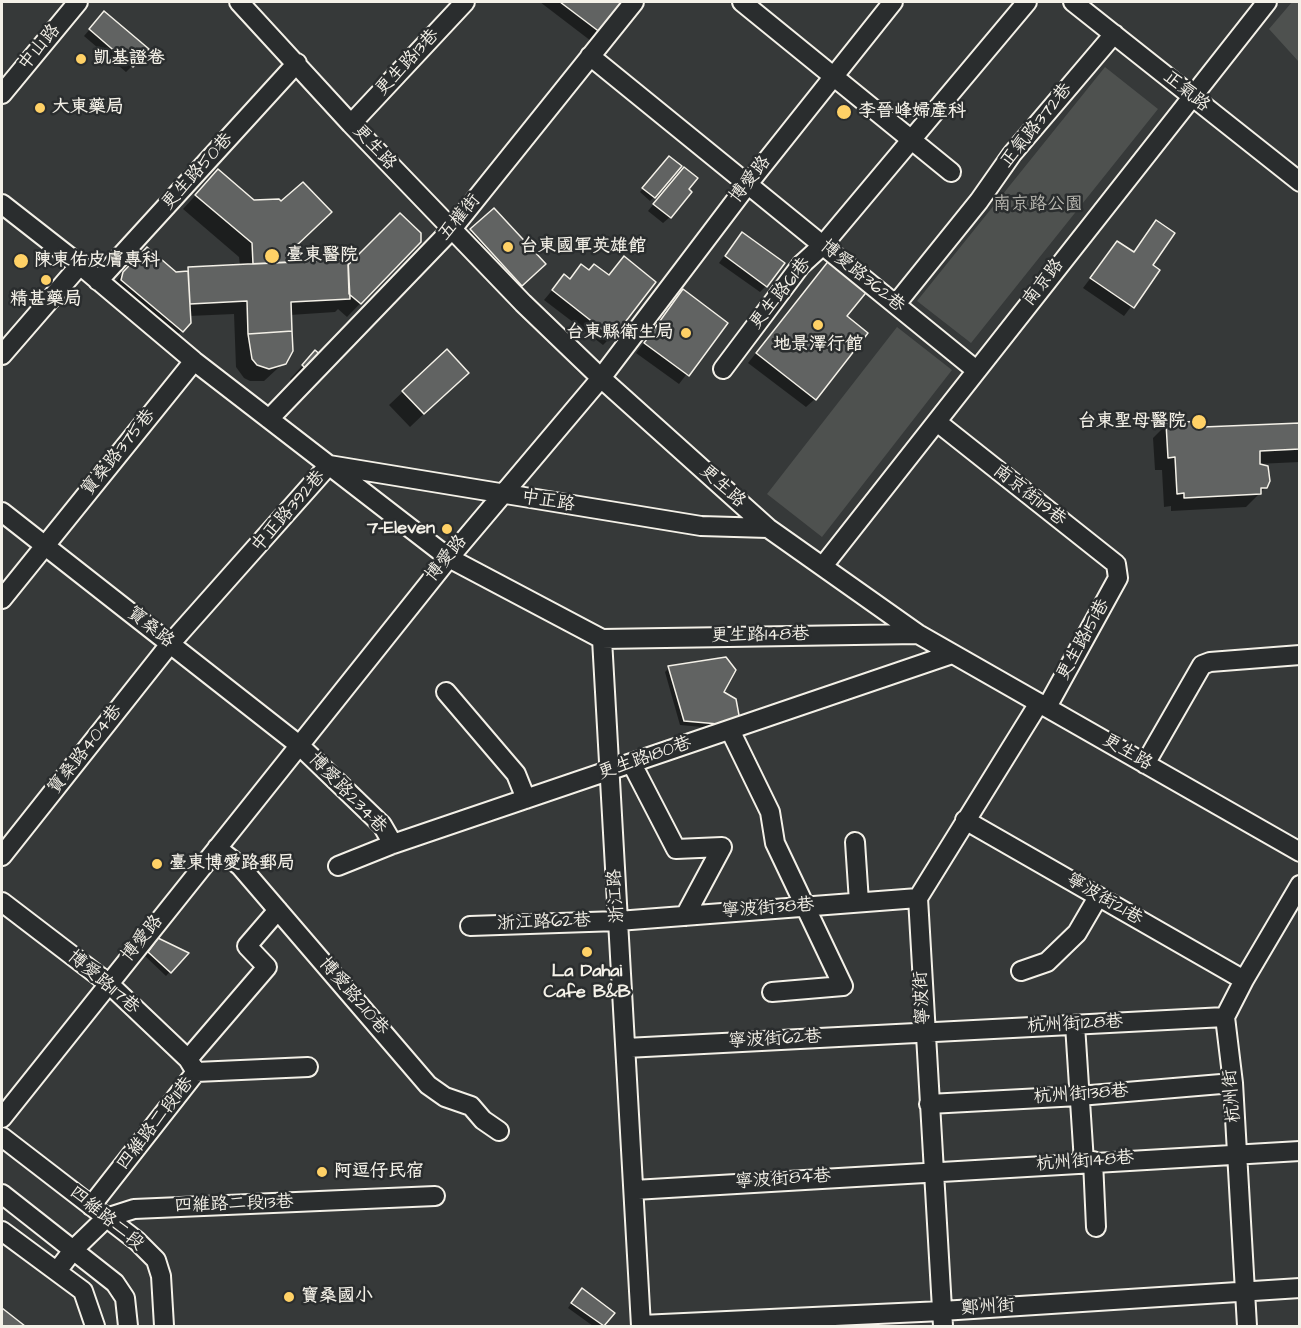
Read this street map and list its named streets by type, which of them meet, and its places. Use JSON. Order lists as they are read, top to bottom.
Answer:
{
  "streets": {
    "street": [
      "中山路",
      "更生路13巷",
      "正氣路",
      "正氣路372巷",
      "更生路",
      "更生路50巷",
      "博愛路",
      "五權街",
      "博愛路362巷",
      "南京路",
      "更生路61巷",
      "寶桑路375巷",
      "南京街119巷",
      "中正路",
      "中正路392巷",
      "寶桑路",
      "更生路148巷",
      "更生路151巷",
      "寶桑路404巷",
      "更生路180巷",
      "博愛路234巷",
      "浙江路",
      "寧波街21巷",
      "寧波街38巷",
      "浙江路62巷",
      "博愛路117巷",
      "博愛路210巷",
      "寧波街",
      "杭州街128巷",
      "寧波街62巷",
      "杭州街138巷",
      "杭州街",
      "四維路二段11巷",
      "杭州街148巷",
      "寧波街84巷",
      "四維路二段13巷",
      "四維路二段",
      "鄭州街"
    ]
  },
  "crossings": [
    ["更生路13巷", "更生路"],
    ["正氣路", "正氣路372巷"],
    ["正氣路", "南京路"],
    ["正氣路372巷", "博愛路362巷"],
    ["更生路", "更生路50巷"],
    ["更生路", "博愛路"],
    ["更生路", "五權街"],
    ["更生路", "南京路"],
    ["更生路", "中正路"],
    ["更生路", "更生路148巷"],
    ["更生路", "更生路151巷"],
    ["更生路", "更生路180巷"],
    ["更生路50巷", "中正路"],
    ["博愛路", "博愛路362巷"],
    ["博愛路", "中正路"],
    ["博愛路", "寶桑路"],
    ["博愛路", "博愛路234巷"],
    ["博愛路", "博愛路117巷"],
    ["博愛路", "博愛路210巷"],
    ["五權街", "博愛路362巷"],
    ["五權街", "中正路"],
    ["博愛路362巷", "南京路"],
    ["博愛路362巷", "更生路61巷"],
    ["南京路", "南京街119巷"],
    ["寶桑路375巷", "中正路"],
    ["寶桑路375巷", "寶桑路"],
    ["南京街119巷", "更生路151巷"],
    ["中正路", "中正路392巷"],
    ["中正路392巷", "寶桑路"],
    ["中正路392巷", "寶桑路404巷"],
    ["寶桑路", "寶桑路404巷"],
    ["寶桑路", "博愛路234巷"],
    ["更生路148巷", "浙江路"],
    ["更生路180巷", "博愛路234巷"],
    ["更生路180巷", "浙江路"],
    ["浙江路", "寧波街38巷"],
    ["浙江路", "浙江路62巷"],
    ["浙江路", "寧波街62巷"],
    ["浙江路", "寧波街84巷"],
    ["浙江路", "鄭州街"],
    ["寧波街38巷", "浙江路62巷"],
    ["寧波街38巷", "寧波街"],
    ["博愛路117巷", "四維路二段11巷"],
    ["寧波街", "杭州街128巷"],
    ["寧波街", "寧波街62巷"],
    ["寧波街", "杭州街138巷"],
    ["寧波街", "杭州街148巷"],
    ["寧波街", "寧波街84巷"],
    ["寧波街", "鄭州街"],
    ["杭州街128巷", "寧波街62巷"],
    ["杭州街128巷", "杭州街"],
    ["杭州街138巷", "杭州街"],
    ["杭州街", "杭州街148巷"],
    ["杭州街", "鄭州街"],
    ["四維路二段11巷", "四維路二段"],
    ["杭州街148巷", "寧波街84巷"],
    ["四維路二段13巷", "四維路二段"]
  ],
  "parks": ["南京路公園"],
  "places": [
    "凱基證卷",
    "大東藥局",
    "李晉峰婦產科",
    "台東國軍英雄館",
    "臺東醫院",
    "陳東佑皮膚專科",
    "精甚藥局",
    "地景澤行館",
    "台東縣衛生局",
    "台東聖母醫院",
    "7-Eleven",
    "臺東博愛路郵局",
    "La Dahai Cafe B&B",
    "阿逗仔民宿",
    "寶桑國小"
  ]
}
